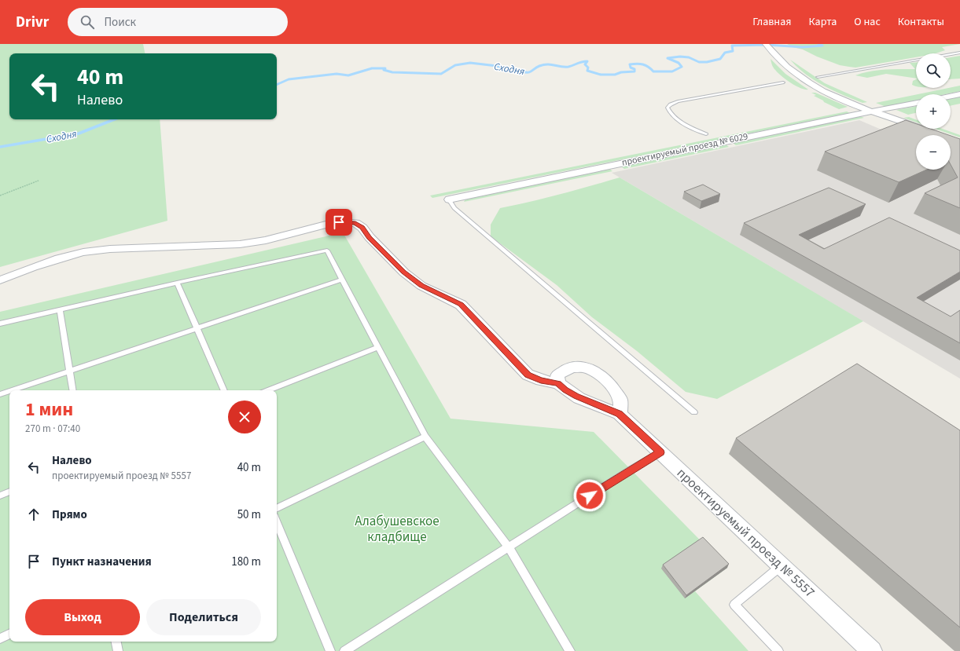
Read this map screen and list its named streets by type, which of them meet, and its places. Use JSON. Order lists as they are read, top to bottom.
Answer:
{
  "streets": {
    "street": ["проектируемый проезд № 6029", "проектируемый проезд № 5557"]
  },
  "water": ["Сходня"],
  "parks": ["Алабушевское кладбище"],
  "page": {
    "header": "Drivr",
    "search": "Поиск",
    "nav": [
      "Главная",
      "Карта",
      "О нас",
      "Контакты"
    ],
    "map_buttons": ["+", "−"],
    "turn": ["40 m", "Налево"],
    "heading": ["1 мин", "270 m · 07:40"],
    "list": [
      {
        "name": "Налево",
        "note": "проектируемый проезд № 5557",
        "value": "40 m"
      },
      {
        "name": "Прямо",
        "value": "50 m"
      },
      {
        "name": "Пункт назначения",
        "value": "180 m"
      }
    ],
    "buttons": ["Выход", "Поделиться"]
  }
}
